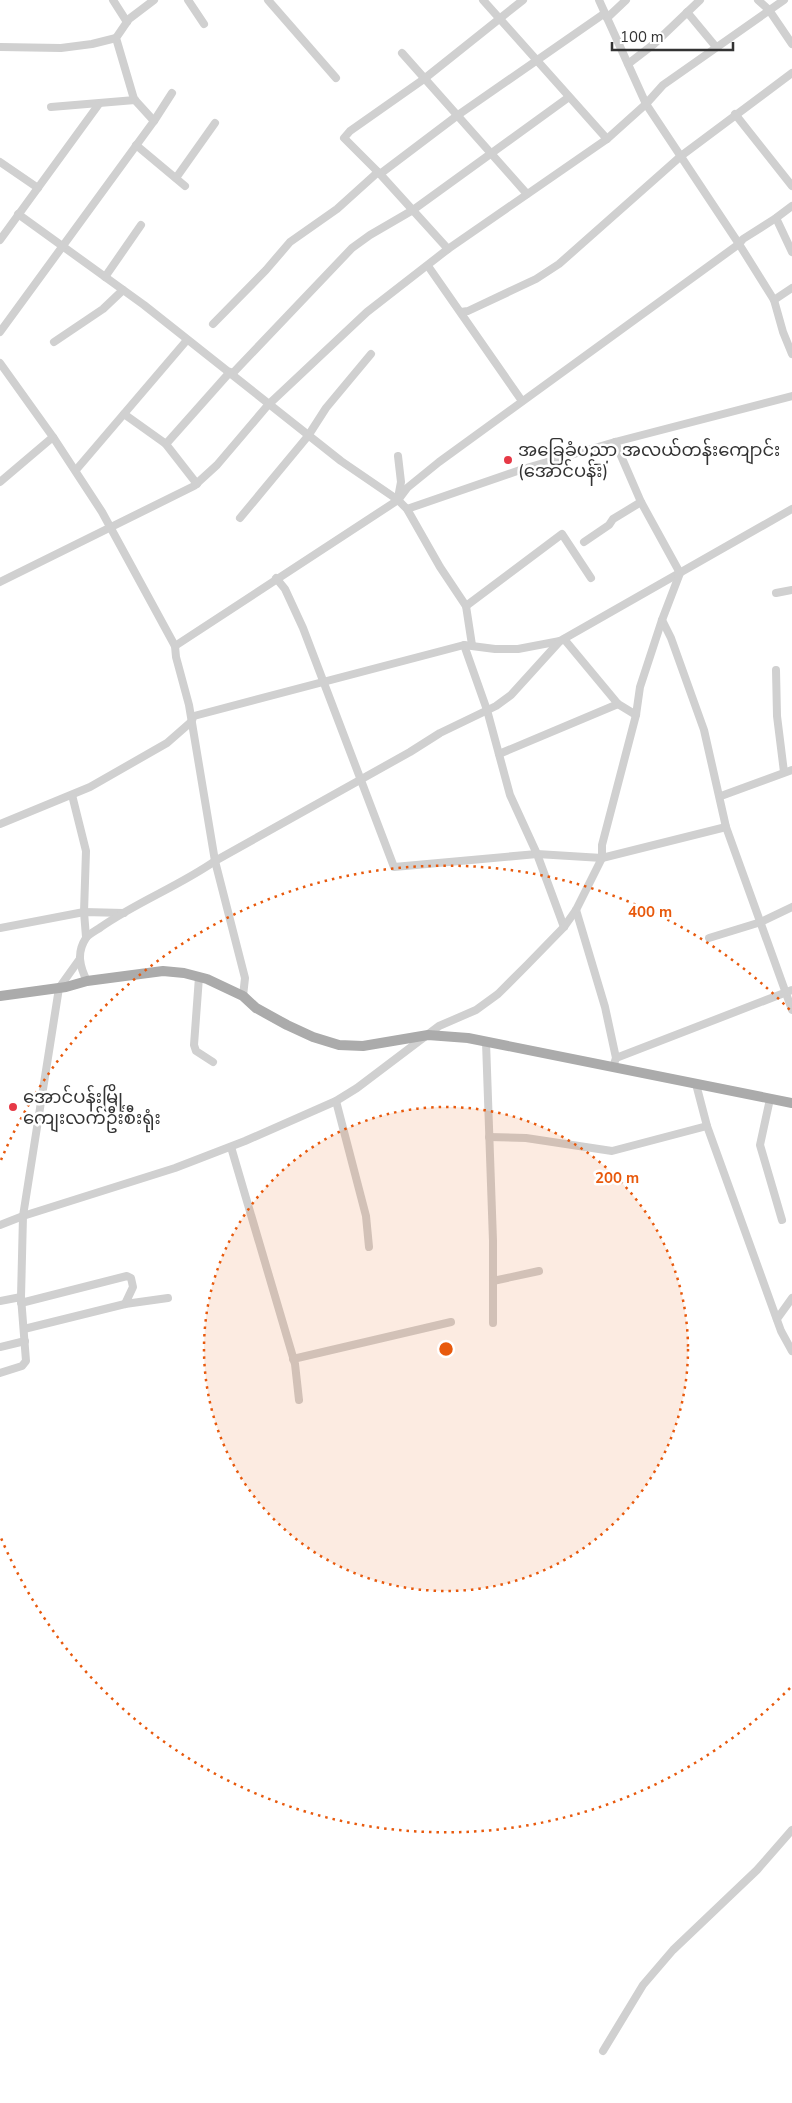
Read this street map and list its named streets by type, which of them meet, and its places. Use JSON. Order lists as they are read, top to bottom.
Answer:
{
  "places": ["အခြေခံပညာ အလယ်တန်းကျောင်း (အောင်ပန်း)", "အောင်ပန်းမြို့ ကျေးလက်ဦးစီးရုံး"],
  "scale_bar": "100 m",
  "rings": ["400 m", "200 m"]
}
